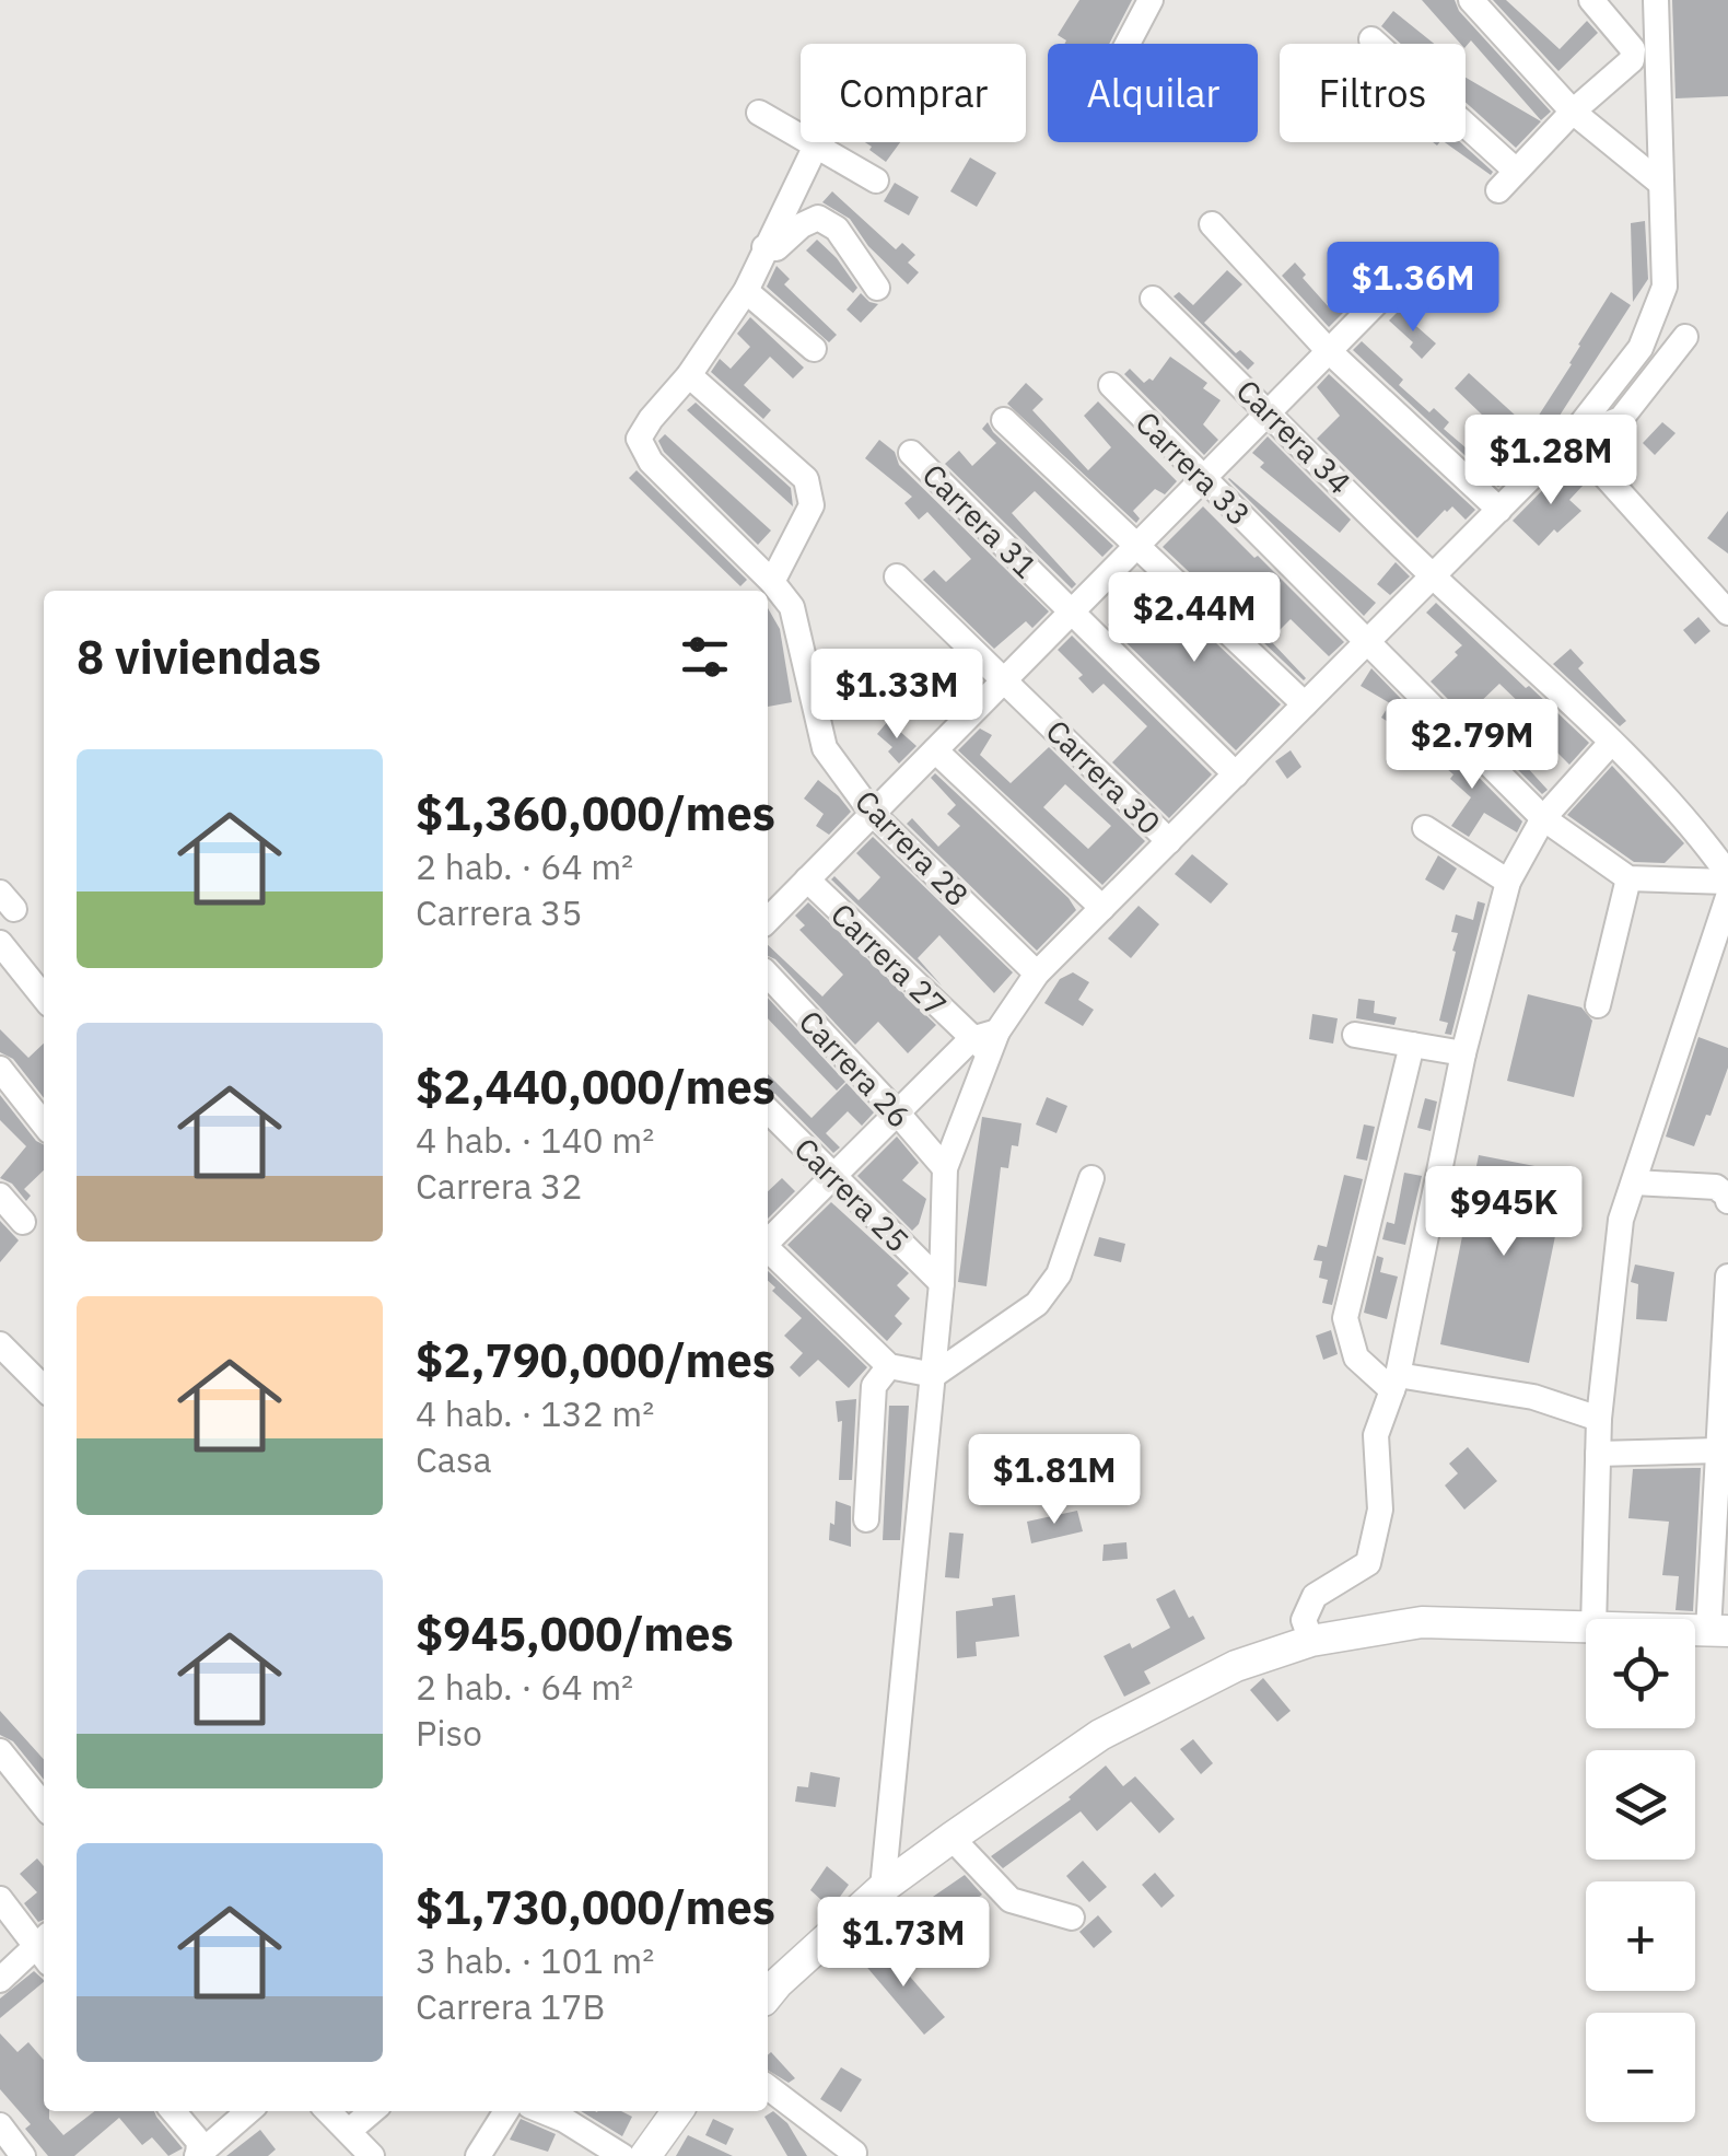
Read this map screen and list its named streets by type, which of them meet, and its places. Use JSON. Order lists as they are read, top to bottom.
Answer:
{
  "streets": {
    "street": [
      "Carrera 34",
      "Carrera 33",
      "Carrera 31",
      "Carrera 30",
      "Carrera 28",
      "Carrera 27",
      "Carrera 26",
      "Carrera 25"
    ]
  },
  "page": {
    "chip": ["Comprar", "Alquilar", "Filtros"],
    "price": [
      "$1.36M",
      "$1.28M",
      "$2.44M",
      "$1.33M",
      "$2.79M",
      "$945K",
      "$1.81M",
      "$1.73M"
    ],
    "heading": "8 viviendas",
    "list": [
      {
        "name": "$1,360,000/mes",
        "note": "2 hab. · 64 m² · Carrera 35"
      },
      {
        "name": "$2,440,000/mes",
        "note": "4 hab. · 140 m² · Carrera 32"
      },
      {
        "name": "$2,790,000/mes",
        "note": "4 hab. · 132 m² · Casa"
      },
      {
        "name": "$945,000/mes",
        "note": "2 hab. · 64 m² · Piso"
      },
      {
        "name": "$1,730,000/mes",
        "note": "3 hab. · 101 m² · Carrera 17B"
      }
    ],
    "map_buttons": ["+", "−"]
  }
}
